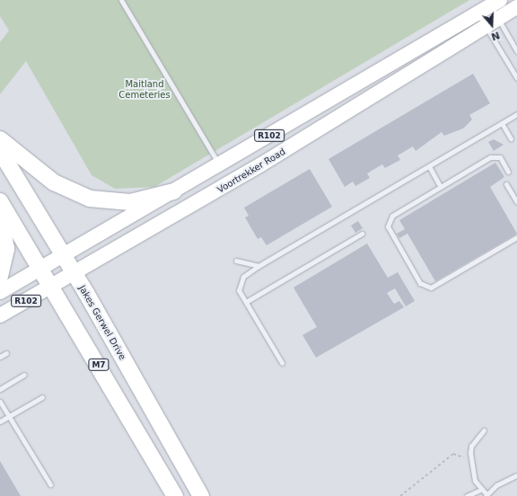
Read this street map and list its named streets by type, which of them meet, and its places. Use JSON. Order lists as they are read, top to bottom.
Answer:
{
  "streets": {
    "highway": ["Jakes Gerwel Drive", "M7"],
    "main road": ["R102", "Voortrekker Road"]
  },
  "crossings": [
    ["R102", "Jakes Gerwel Drive"],
    ["R102", "M7"],
    ["Voortrekker Road", "Jakes Gerwel Drive"],
    ["Voortrekker Road", "M7"]
  ],
  "parks": ["Maitland Cemeteries"],
  "north": "bottom"
}
